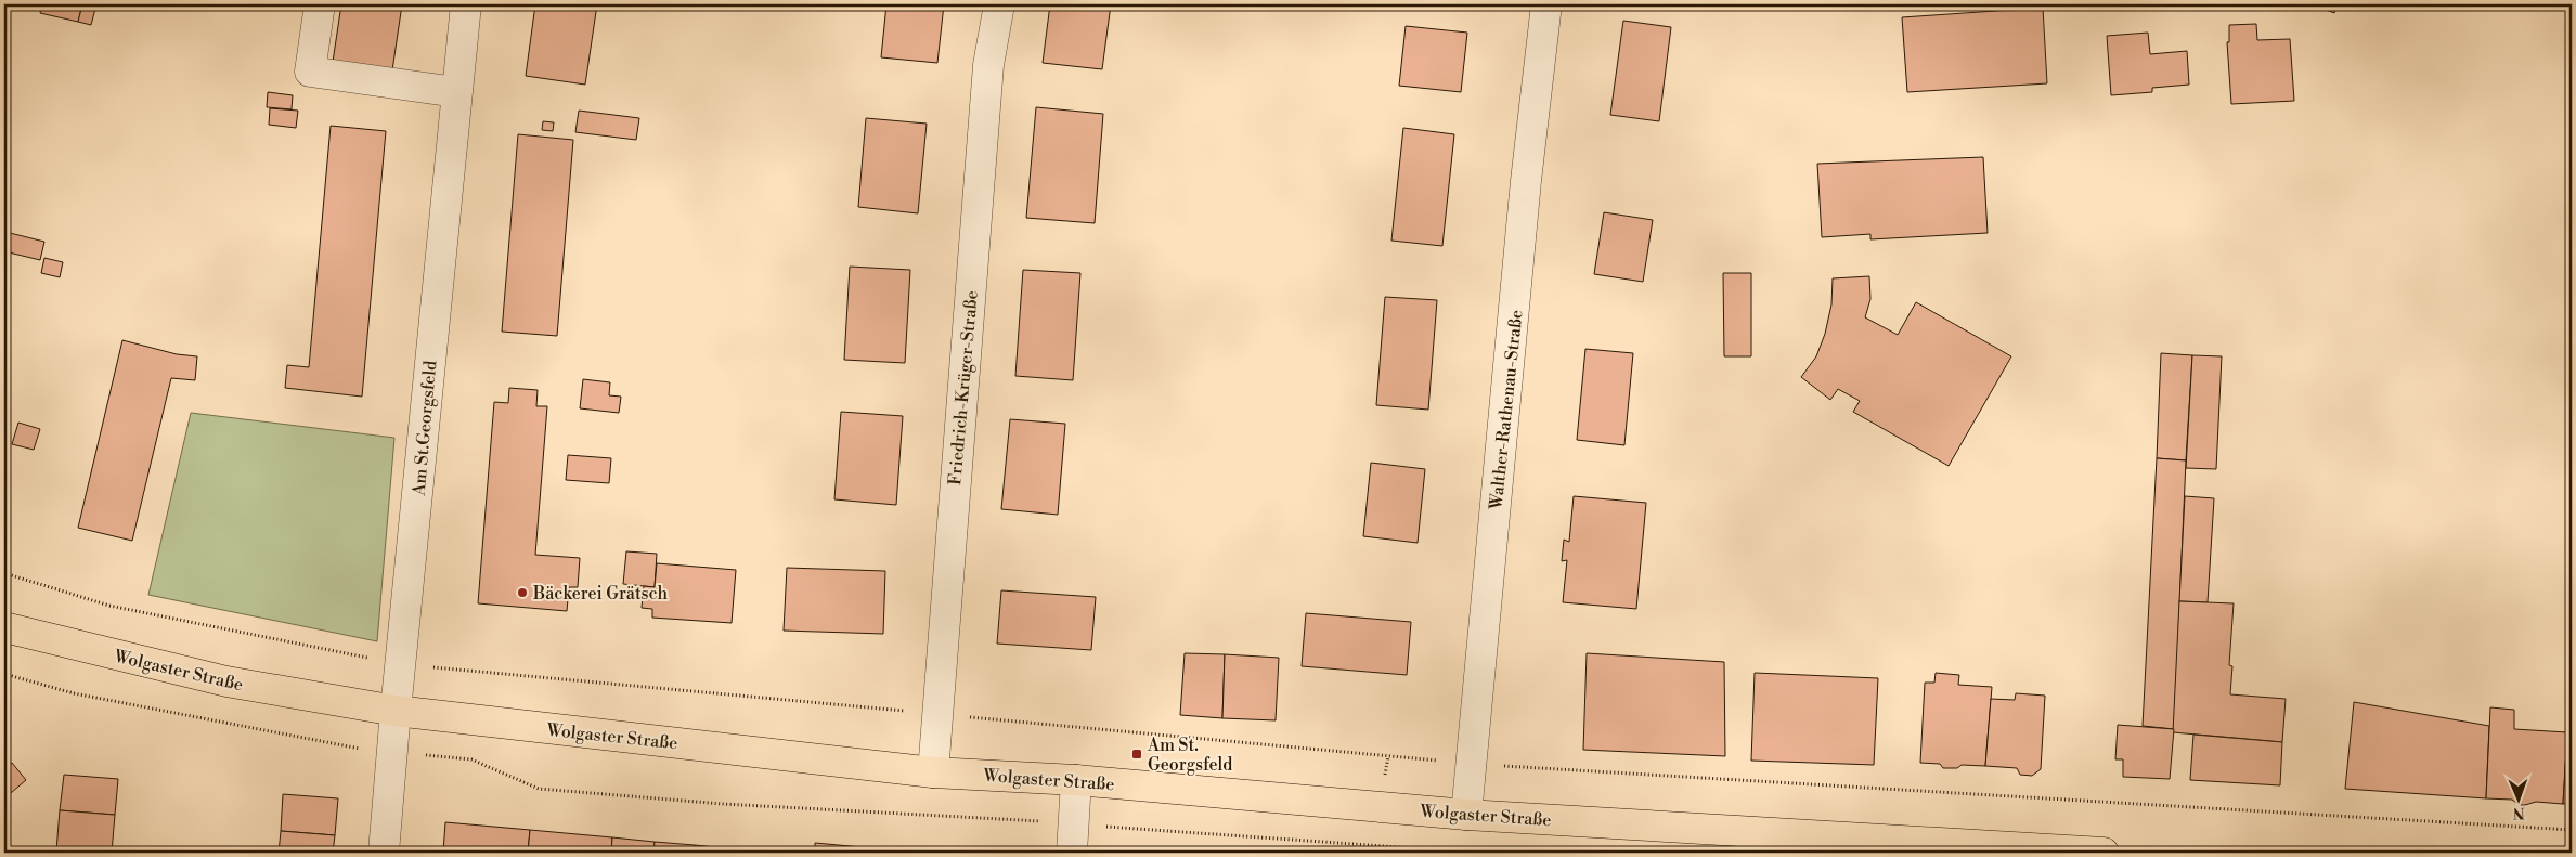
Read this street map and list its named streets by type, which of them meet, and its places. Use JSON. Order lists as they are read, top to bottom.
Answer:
{
  "streets": {
    "main road": ["Wolgaster Straße"],
    "street": ["Friedrich-Krüger-Straße", "Walther-Rathenau-Straße", "Am St.Georgsfeld"]
  },
  "crossings": [
    ["Friedrich-Krüger-Straße", "Wolgaster Straße"],
    ["Walther-Rathenau-Straße", "Wolgaster Straße"],
    ["Am St.Georgsfeld", "Wolgaster Straße"]
  ],
  "places": {
    "other": ["Bäckerei Grätsch"],
    "transit": ["Am St. Georgsfeld"]
  },
  "north": "bottom"
}
